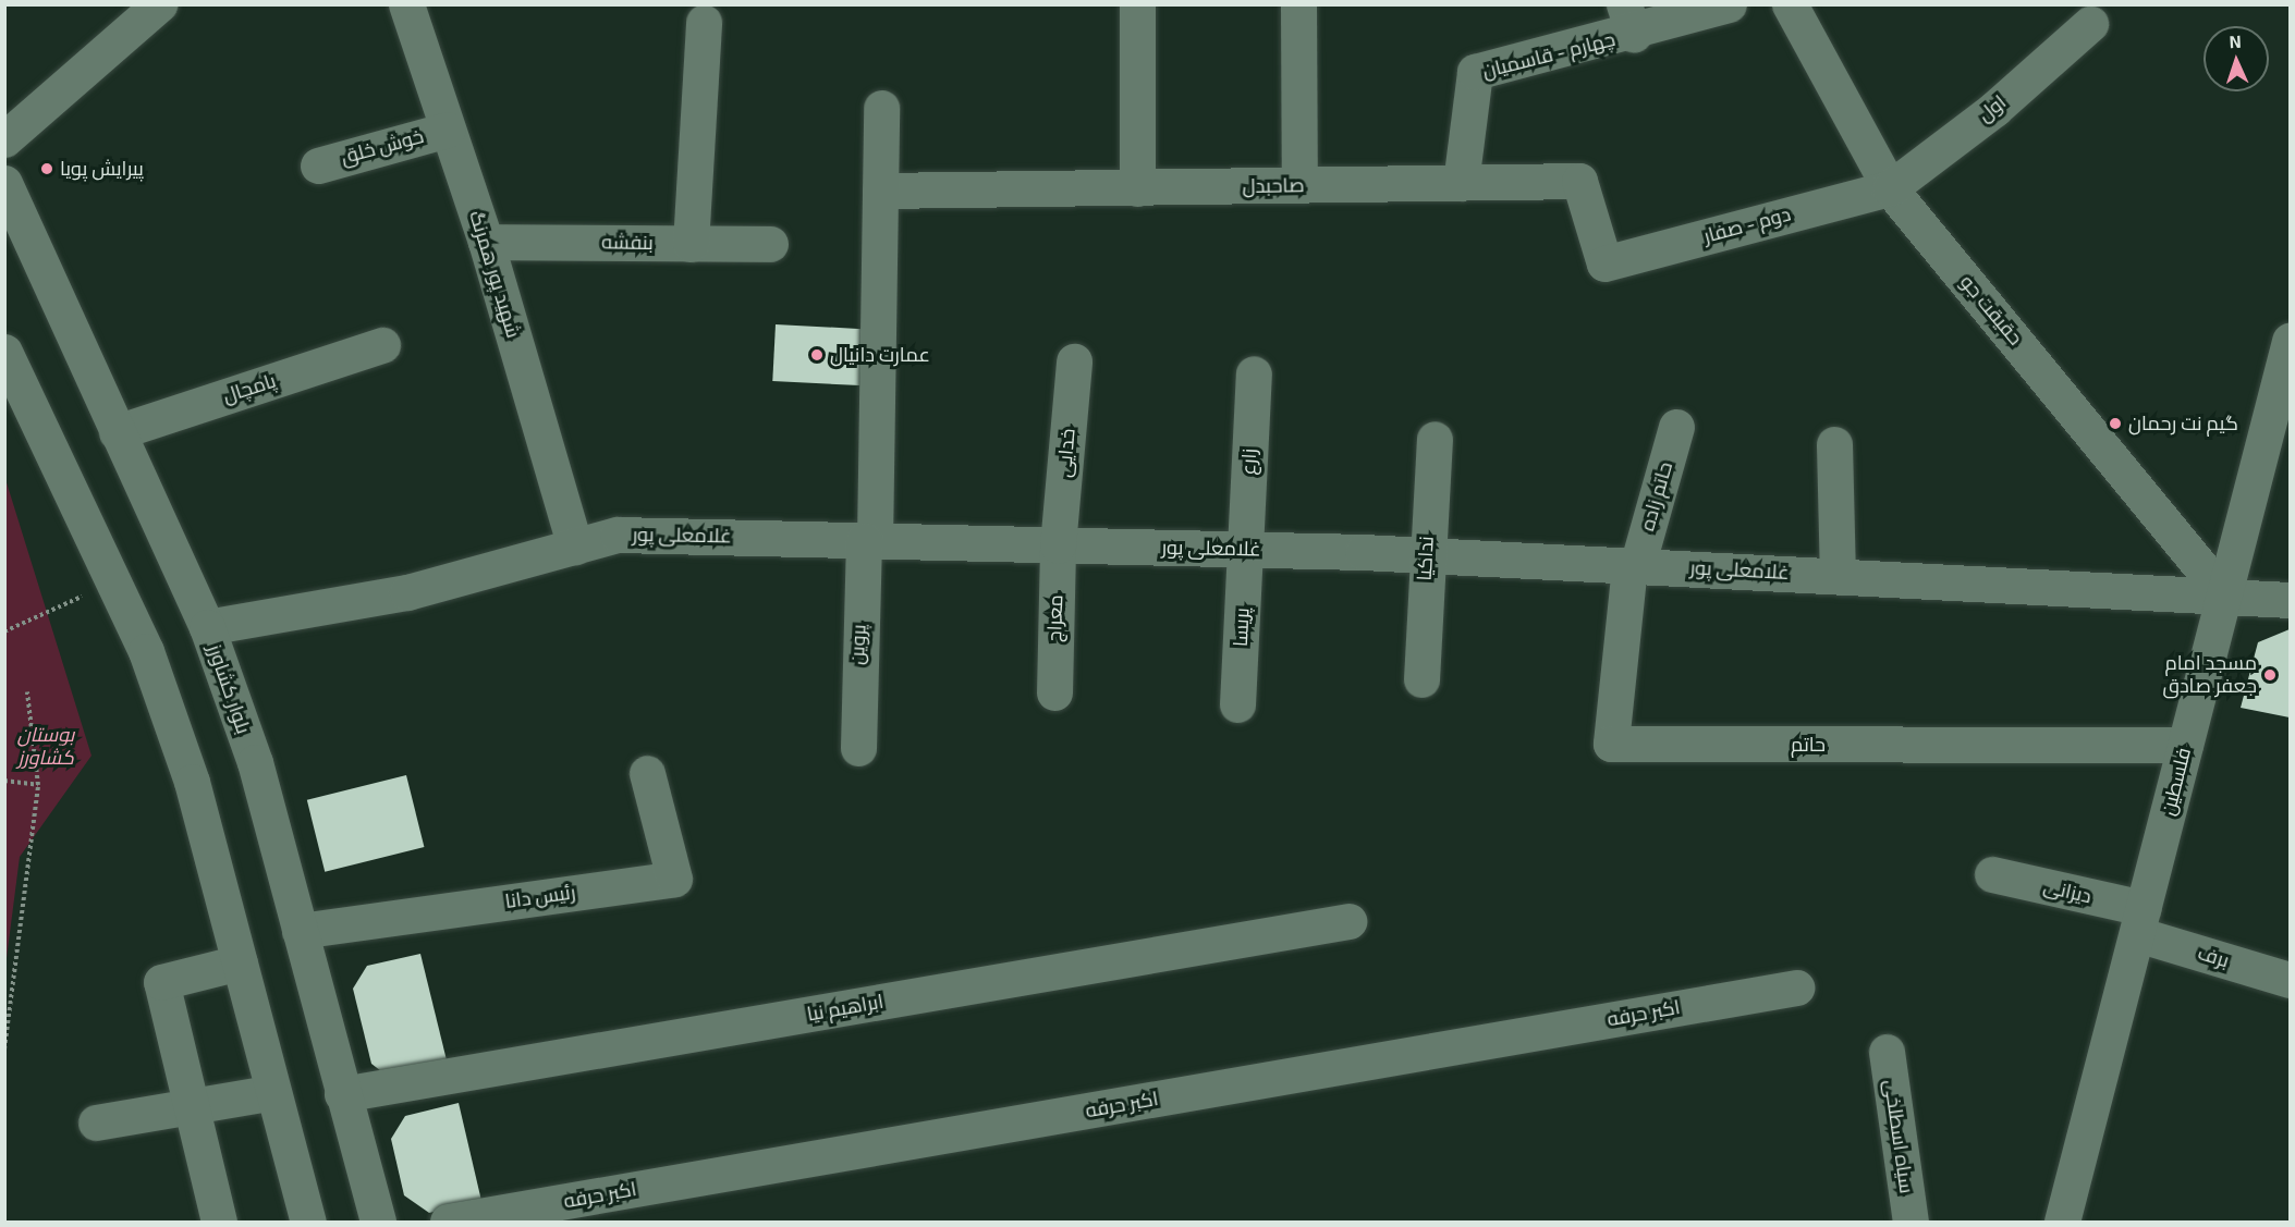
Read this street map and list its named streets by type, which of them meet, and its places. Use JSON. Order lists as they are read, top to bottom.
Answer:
{
  "streets": {
    "street": [
      "چهارم - قاسمیان",
      "اول",
      "خوش خلق",
      "صاحبدل",
      "دوم - صفار",
      "بنفشه",
      "شهید پور همرنگ",
      "حقیقت جو",
      "پامچال",
      "خدایی",
      "زارع",
      "حاتم زاده",
      "غلامعلی پور",
      "نداکیا",
      "معراج",
      "پریسا",
      "پروین",
      "بلوار کشاورز",
      "حاتم",
      "فلسطین",
      "دیزانی",
      "رئیس دانا",
      "برف",
      "ابراهیم نیا",
      "اکبر حرفه",
      "سیاه اسطلخی"
    ]
  },
  "crossings": [
    ["چهارم - قاسمیان", "صاحبدل"],
    ["اول", "دوم - صفار"],
    ["اول", "حقیقت جو"],
    ["خوش خلق", "شهید پور همرنگ"],
    ["صاحبدل", "دوم - صفار"],
    ["دوم - صفار", "حقیقت جو"],
    ["بنفشه", "شهید پور همرنگ"],
    ["شهید پور همرنگ", "غلامعلی پور"],
    ["حقیقت جو", "غلامعلی پور"],
    ["حقیقت جو", "فلسطین"],
    ["پامچال", "بلوار کشاورز"],
    ["خدایی", "غلامعلی پور"],
    ["خدایی", "معراج"],
    ["زارع", "غلامعلی پور"],
    ["زارع", "پریسا"],
    ["حاتم زاده", "غلامعلی پور"],
    ["حاتم زاده", "حاتم"],
    ["غلامعلی پور", "نداکیا"],
    ["غلامعلی پور", "معراج"],
    ["غلامعلی پور", "پریسا"],
    ["غلامعلی پور", "پروین"],
    ["غلامعلی پور", "بلوار کشاورز"],
    ["غلامعلی پور", "حاتم"],
    ["غلامعلی پور", "فلسطین"],
    ["بلوار کشاورز", "رئیس دانا"],
    ["بلوار کشاورز", "ابراهیم نیا"],
    ["حاتم", "فلسطین"],
    ["فلسطین", "دیزانی"],
    ["فلسطین", "برف"],
    ["دیزانی", "برف"]
  ],
  "parks": ["بوستان کشاورز"],
  "places": [
    "پیرایش پویا",
    "عمارت دانیال",
    "گیم نت رحمان",
    "مسجد امام جعفر صادق"
  ],
  "north": "top"
}
